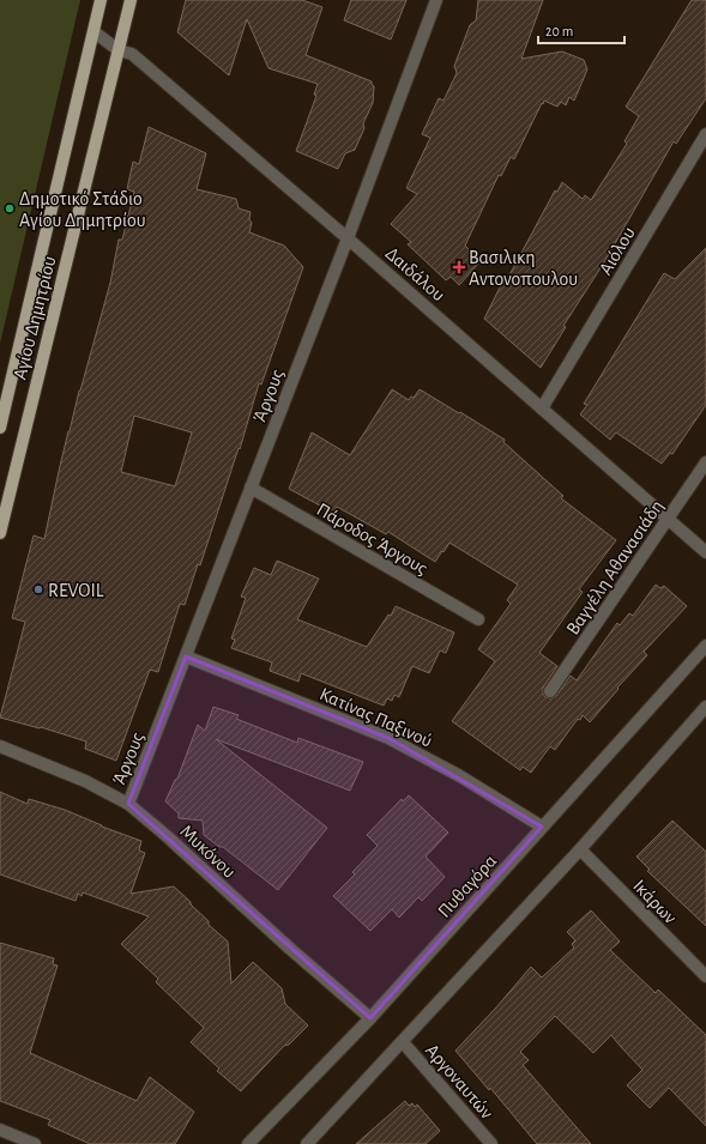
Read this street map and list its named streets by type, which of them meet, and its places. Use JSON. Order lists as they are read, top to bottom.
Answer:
{
  "streets": {
    "main road": ["Αγίου Δημητρίου"],
    "street": [
      "Αιόλου",
      "Δαιδάλου",
      "Άργους",
      "Πάροδος Άργους",
      "Βαγγέλη Αθανασιάδη",
      "Κατίνας Παξινού",
      "Μυκόνου",
      "Πυθαγόρα",
      "Ικάρων",
      "Αργοναυτών"
    ]
  },
  "crossings": [
    ["Αιόλου", "Δαιδάλου"],
    ["Δαιδάλου", "Αγίου Δημητρίου"],
    ["Δαιδάλου", "Άργους"],
    ["Δαιδάλου", "Βαγγέλη Αθανασιάδη"],
    ["Άργους", "Πάροδος Άργους"],
    ["Άργους", "Κατίνας Παξινού"],
    ["Άργους", "Μυκόνου"],
    ["Κατίνας Παξινού", "Πυθαγόρα"],
    ["Μυκόνου", "Πυθαγόρα"]
  ],
  "places": {
    "other": ["Δημοτικό Στάδιο Αγίου Δημητρίου", "REVOIL"],
    "health": ["Βασιλικη Αντονοπουλου"]
  },
  "scale_bar": "20 m"
}
